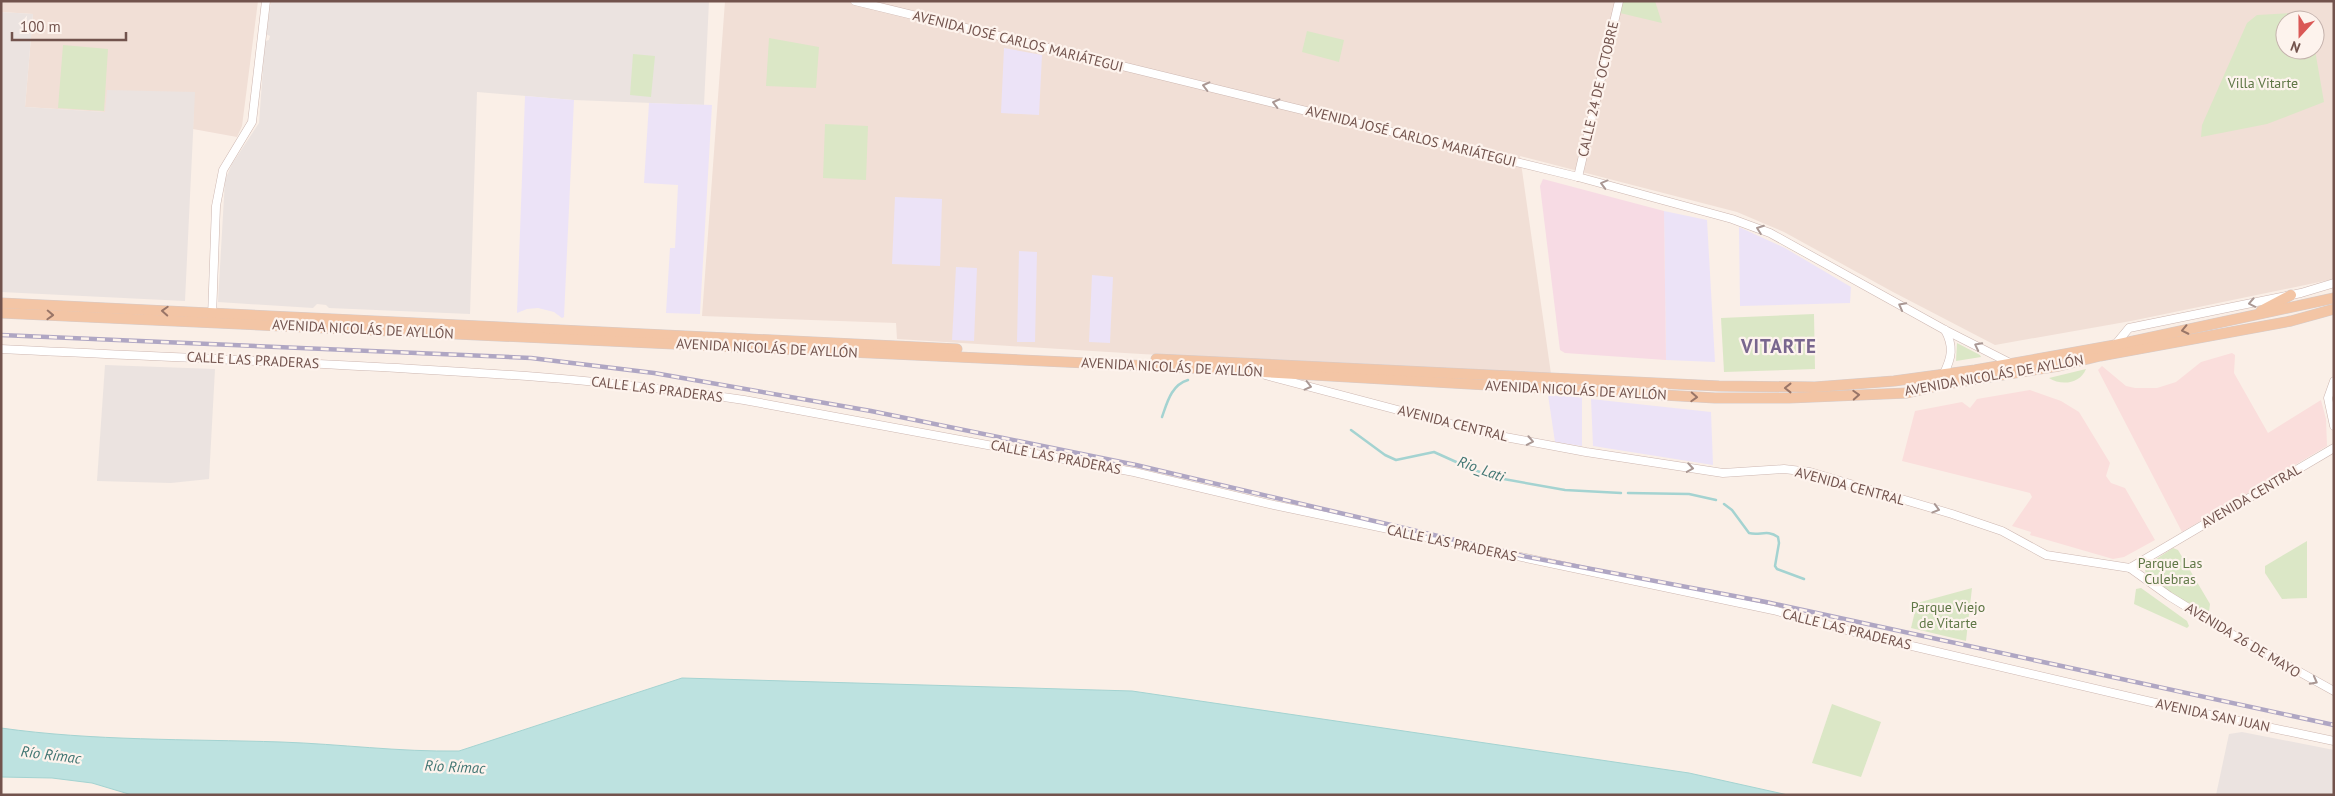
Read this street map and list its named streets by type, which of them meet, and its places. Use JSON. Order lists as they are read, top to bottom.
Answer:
{
  "streets": {
    "main road": ["AVENIDA NICOLÁS DE AYLLÓN"],
    "street": [
      "AVENIDA JOSÉ CARLOS MARIÁTEGUI",
      "CALLE 24 DE OCTOBRE",
      "CALLE LAS PRADERAS",
      "AVENIDA CENTRAL",
      "AVENIDA 26 DE MAYO",
      "AVENIDA SAN JUAN"
    ]
  },
  "crossings": [
    ["AVENIDA JOSÉ CARLOS MARIÁTEGUI", "CALLE 24 DE OCTOBRE"],
    ["AVENIDA JOSÉ CARLOS MARIÁTEGUI", "AVENIDA NICOLÁS DE AYLLÓN"],
    ["AVENIDA NICOLÁS DE AYLLÓN", "AVENIDA CENTRAL"],
    ["CALLE LAS PRADERAS", "AVENIDA SAN JUAN"],
    ["AVENIDA CENTRAL", "AVENIDA 26 DE MAYO"]
  ],
  "one_way": ["AVENIDA JOSÉ CARLOS MARIÁTEGUI", "AVENIDA CENTRAL", "AVENIDA 26 DE MAYO"],
  "districts": ["VITARTE"],
  "water": ["Rio_Lati", "Río Rímac"],
  "parks": ["Villa Vitarte", "Parque Las Culebras", "Parque Viejo de Vitarte"],
  "scale_bar": "100 m",
  "north": "bottom"
}
